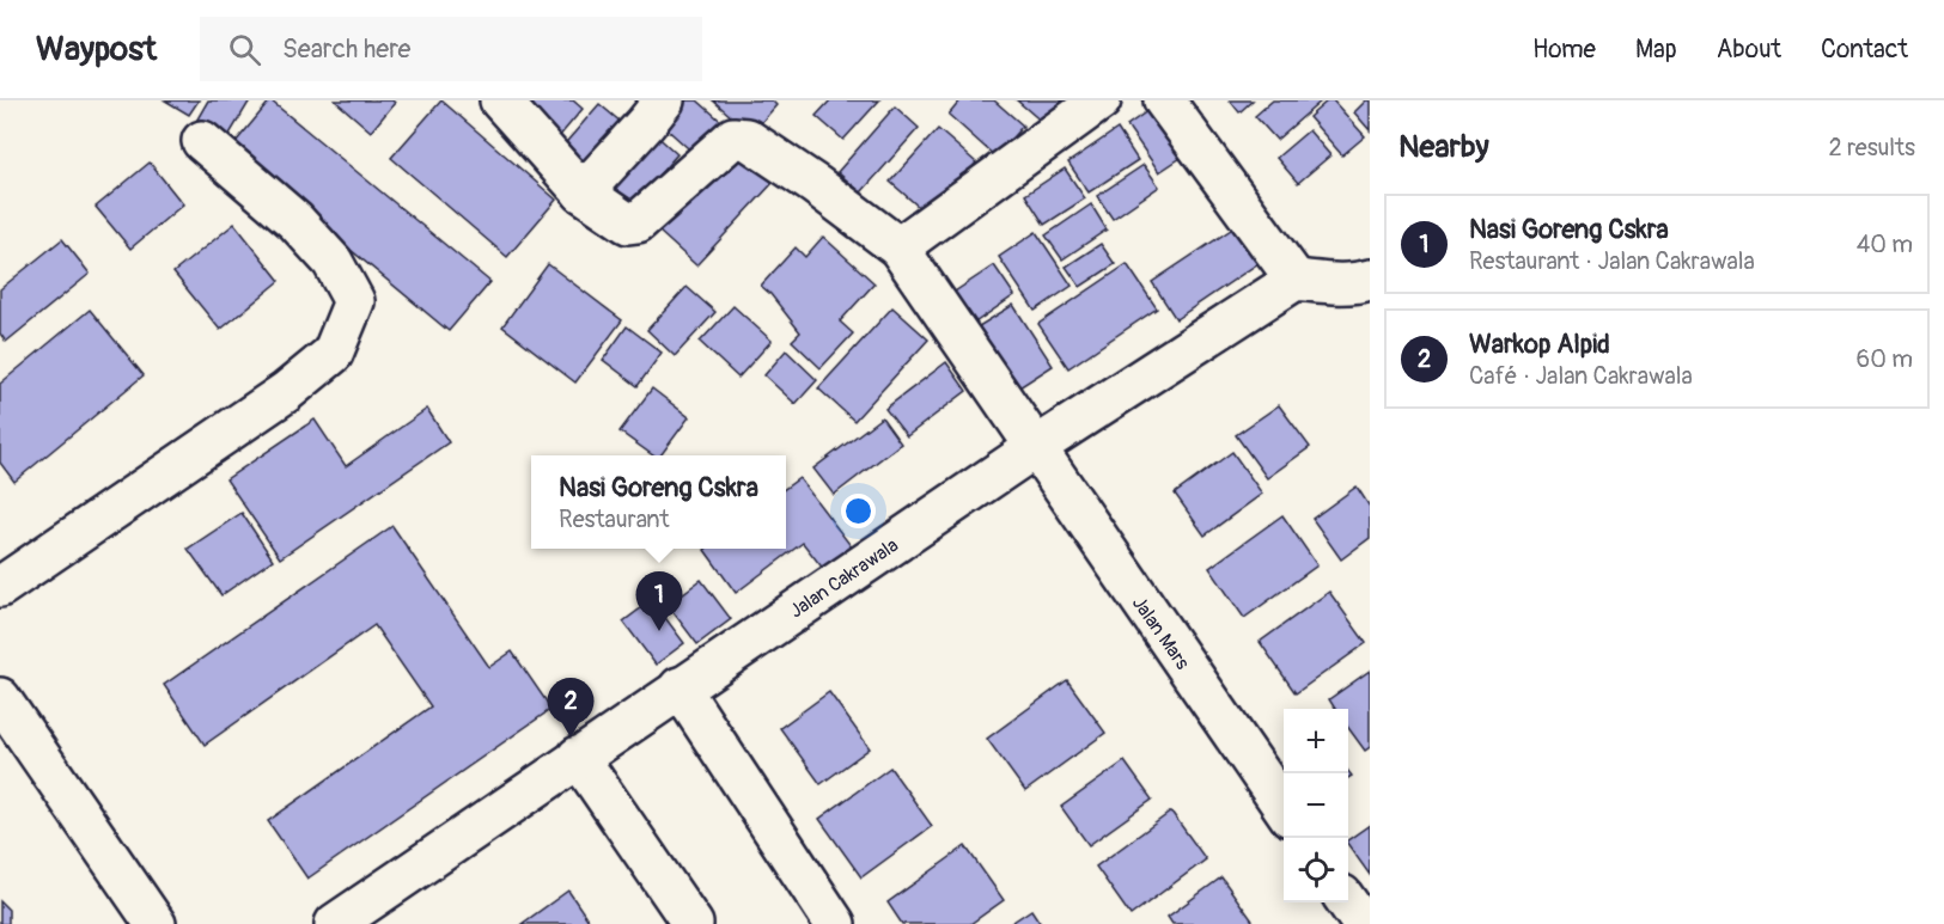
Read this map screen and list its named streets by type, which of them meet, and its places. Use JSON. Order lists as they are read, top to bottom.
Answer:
{
  "streets": {
    "street": ["Jalan Cakrawala", "Jalan Mars"]
  },
  "crossings": [
    ["Jalan Cakrawala", "Jalan Mars"]
  ],
  "page": {
    "header": "Waypost",
    "search": "Search here",
    "nav": [
      "Home",
      "Map",
      "About",
      "Contact"
    ],
    "heading": ["Nearby", "2 results"],
    "list": [
      {
        "mark": "1",
        "name": "Nasi Goreng Cskra",
        "note": "Restaurant · Jalan Cakrawala",
        "value": "40 m"
      },
      {
        "mark": "2",
        "name": "Warkop Alpid",
        "note": "Café · Jalan Cakrawala",
        "value": "60 m"
      }
    ],
    "popup": ["Nasi Goreng Cskra", "Restaurant"],
    "pins": ["1", "2"],
    "map_buttons": ["+", "−"]
  }
}
